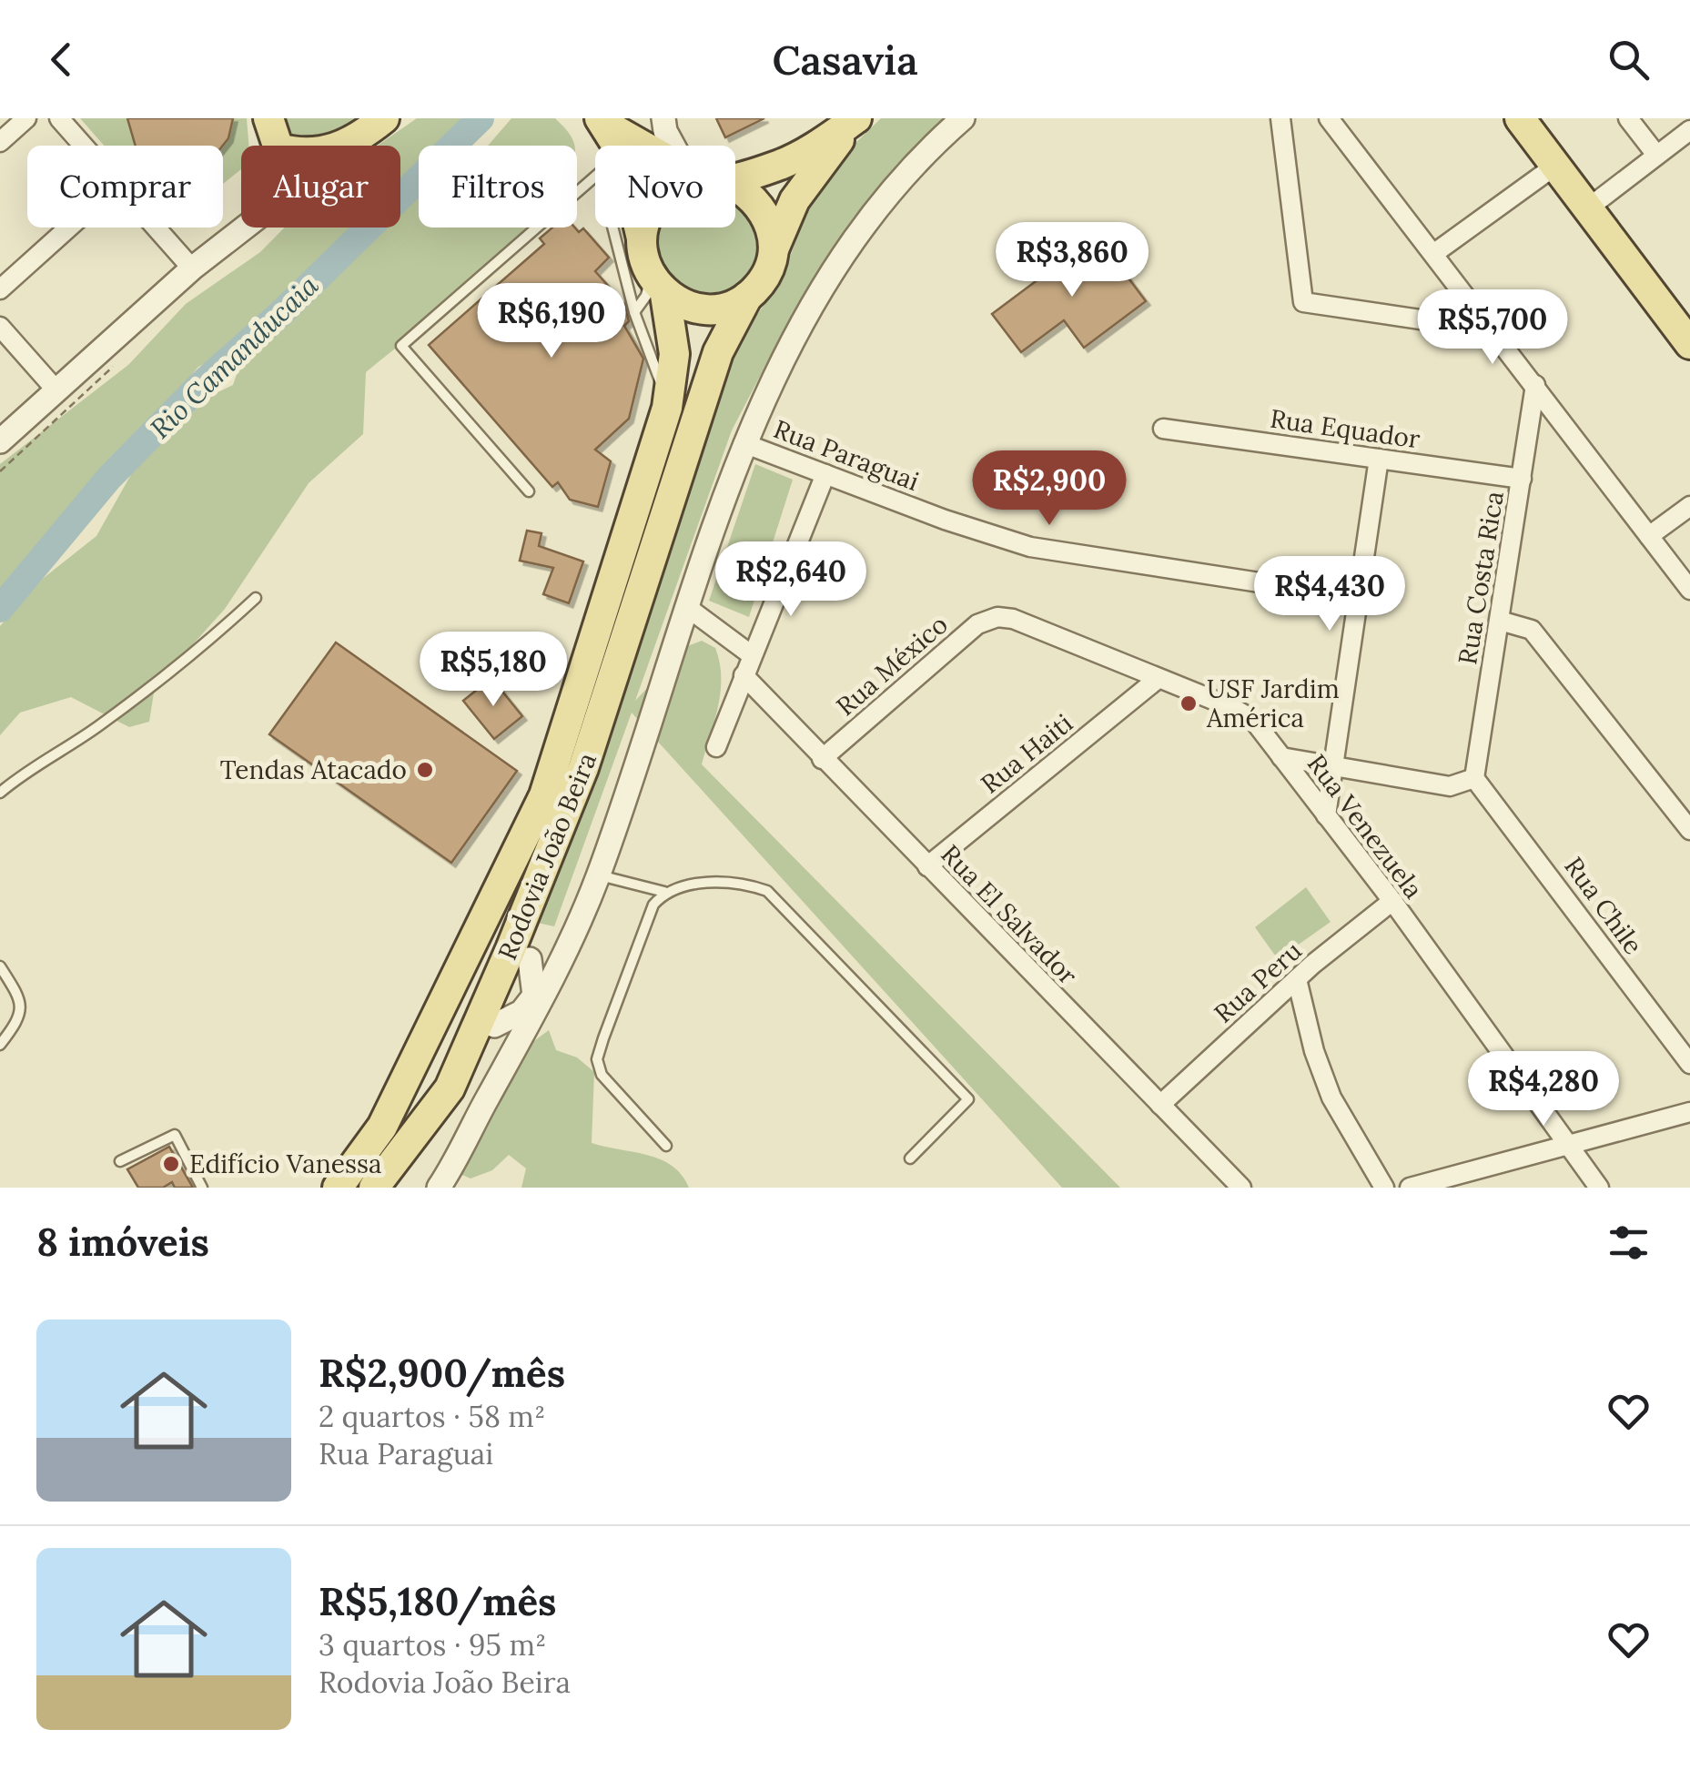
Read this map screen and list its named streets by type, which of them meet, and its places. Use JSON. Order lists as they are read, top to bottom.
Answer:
{
  "streets": {
    "main road": ["Rodovia João Beira"],
    "street": [
      "Rua Equador",
      "Rua Paraguai",
      "Rua Costa Rica",
      "Rua México",
      "Rua Haiti",
      "Rua Venezuela",
      "Rua Chile",
      "Rua El Salvador",
      "Rua Peru"
    ]
  },
  "crossings": [
    ["Rua Equador", "Rua Costa Rica"],
    ["Rua Costa Rica", "Rua Chile"],
    ["Rua México", "Rua Venezuela"],
    ["Rua México", "Rua El Salvador"],
    ["Rua Haiti", "Rua Venezuela"],
    ["Rua Haiti", "Rua El Salvador"],
    ["Rua Venezuela", "Rua Peru"],
    ["Rua El Salvador", "Rua Peru"]
  ],
  "water": ["Rio Camanducaia"],
  "places": ["USF Jardim América", "Tendas Atacado", "Edifício Vanessa"],
  "page": {
    "header": "Casavia",
    "chip": [
      "Comprar",
      "Alugar",
      "Filtros",
      "Novo"
    ],
    "price": [
      "R$3,860",
      "R$6,190",
      "R$5,700",
      "R$2,900",
      "R$2,640",
      "R$4,430",
      "R$5,180",
      "R$4,280"
    ],
    "heading": "8 imóveis",
    "list": [
      {
        "name": "R$2,900/mês",
        "note": "2 quartos · 58 m² · Rua Paraguai"
      },
      {
        "name": "R$5,180/mês",
        "note": "3 quartos · 95 m² · Rodovia João Beira"
      }
    ]
  }
}
